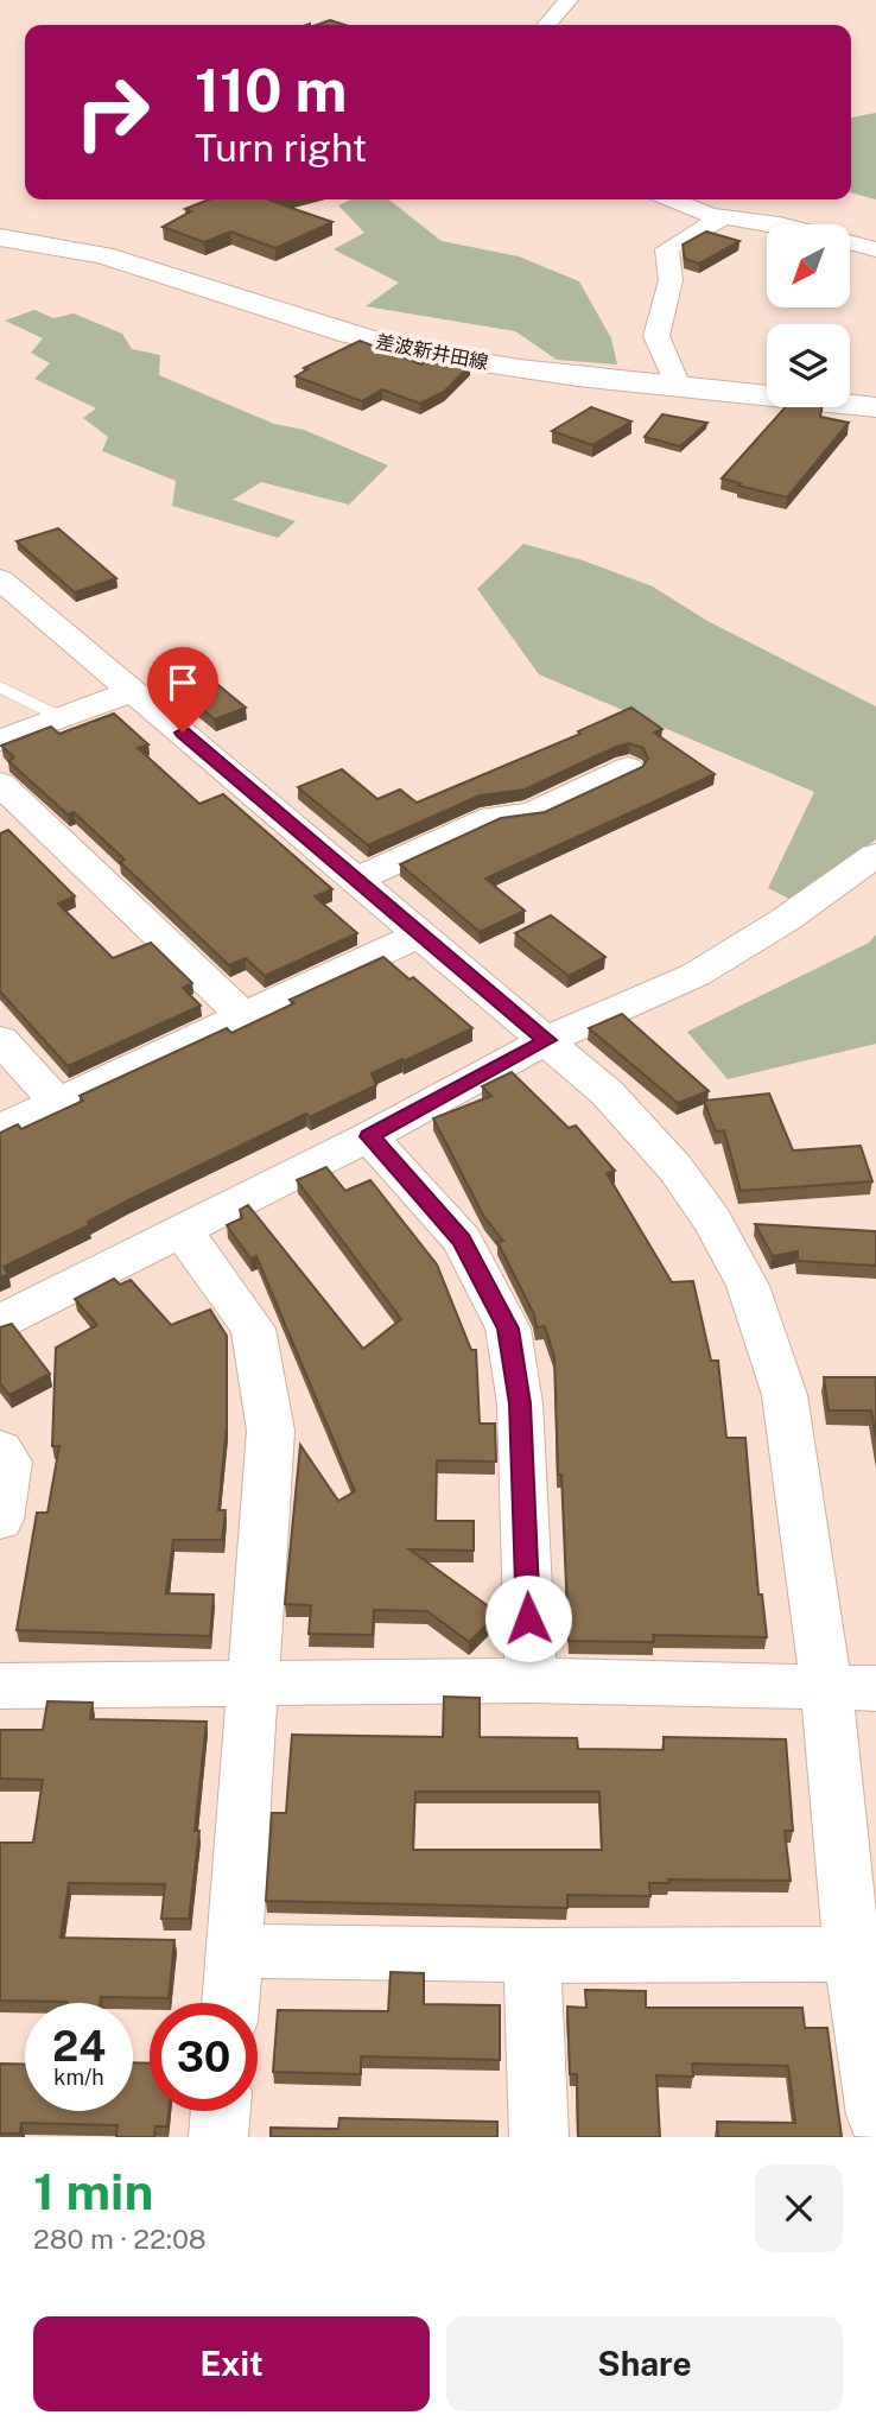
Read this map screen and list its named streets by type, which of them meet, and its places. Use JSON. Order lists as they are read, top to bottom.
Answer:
{
  "streets": {
    "main road": ["差波新井田線"]
  },
  "north": "bottom left",
  "page": {
    "turn": ["110 m", "Turn right"],
    "speed": "24 km/h",
    "limit": "30",
    "heading": ["1 min", "280 m · 22:08"],
    "buttons": ["Exit", "Share"]
  }
}
